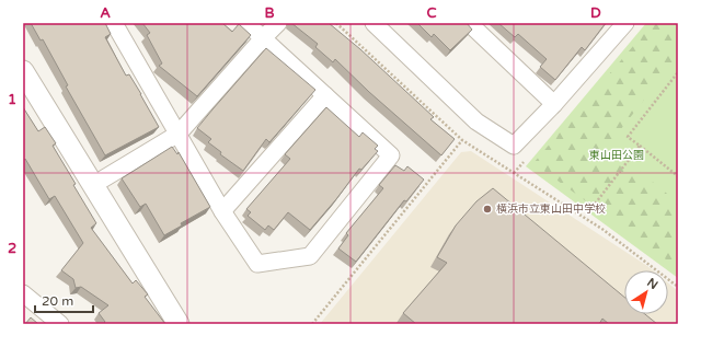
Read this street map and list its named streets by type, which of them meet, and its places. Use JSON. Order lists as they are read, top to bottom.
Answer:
{
  "parks": ["東山田公園"],
  "places": ["横浜市立東山田中学校"],
  "scale_bar": "20 m",
  "north": "top right",
  "grid": {
    "columns": [
      "A",
      "B",
      "C",
      "D"
    ],
    "rows": ["1", "2"]
  }
}
